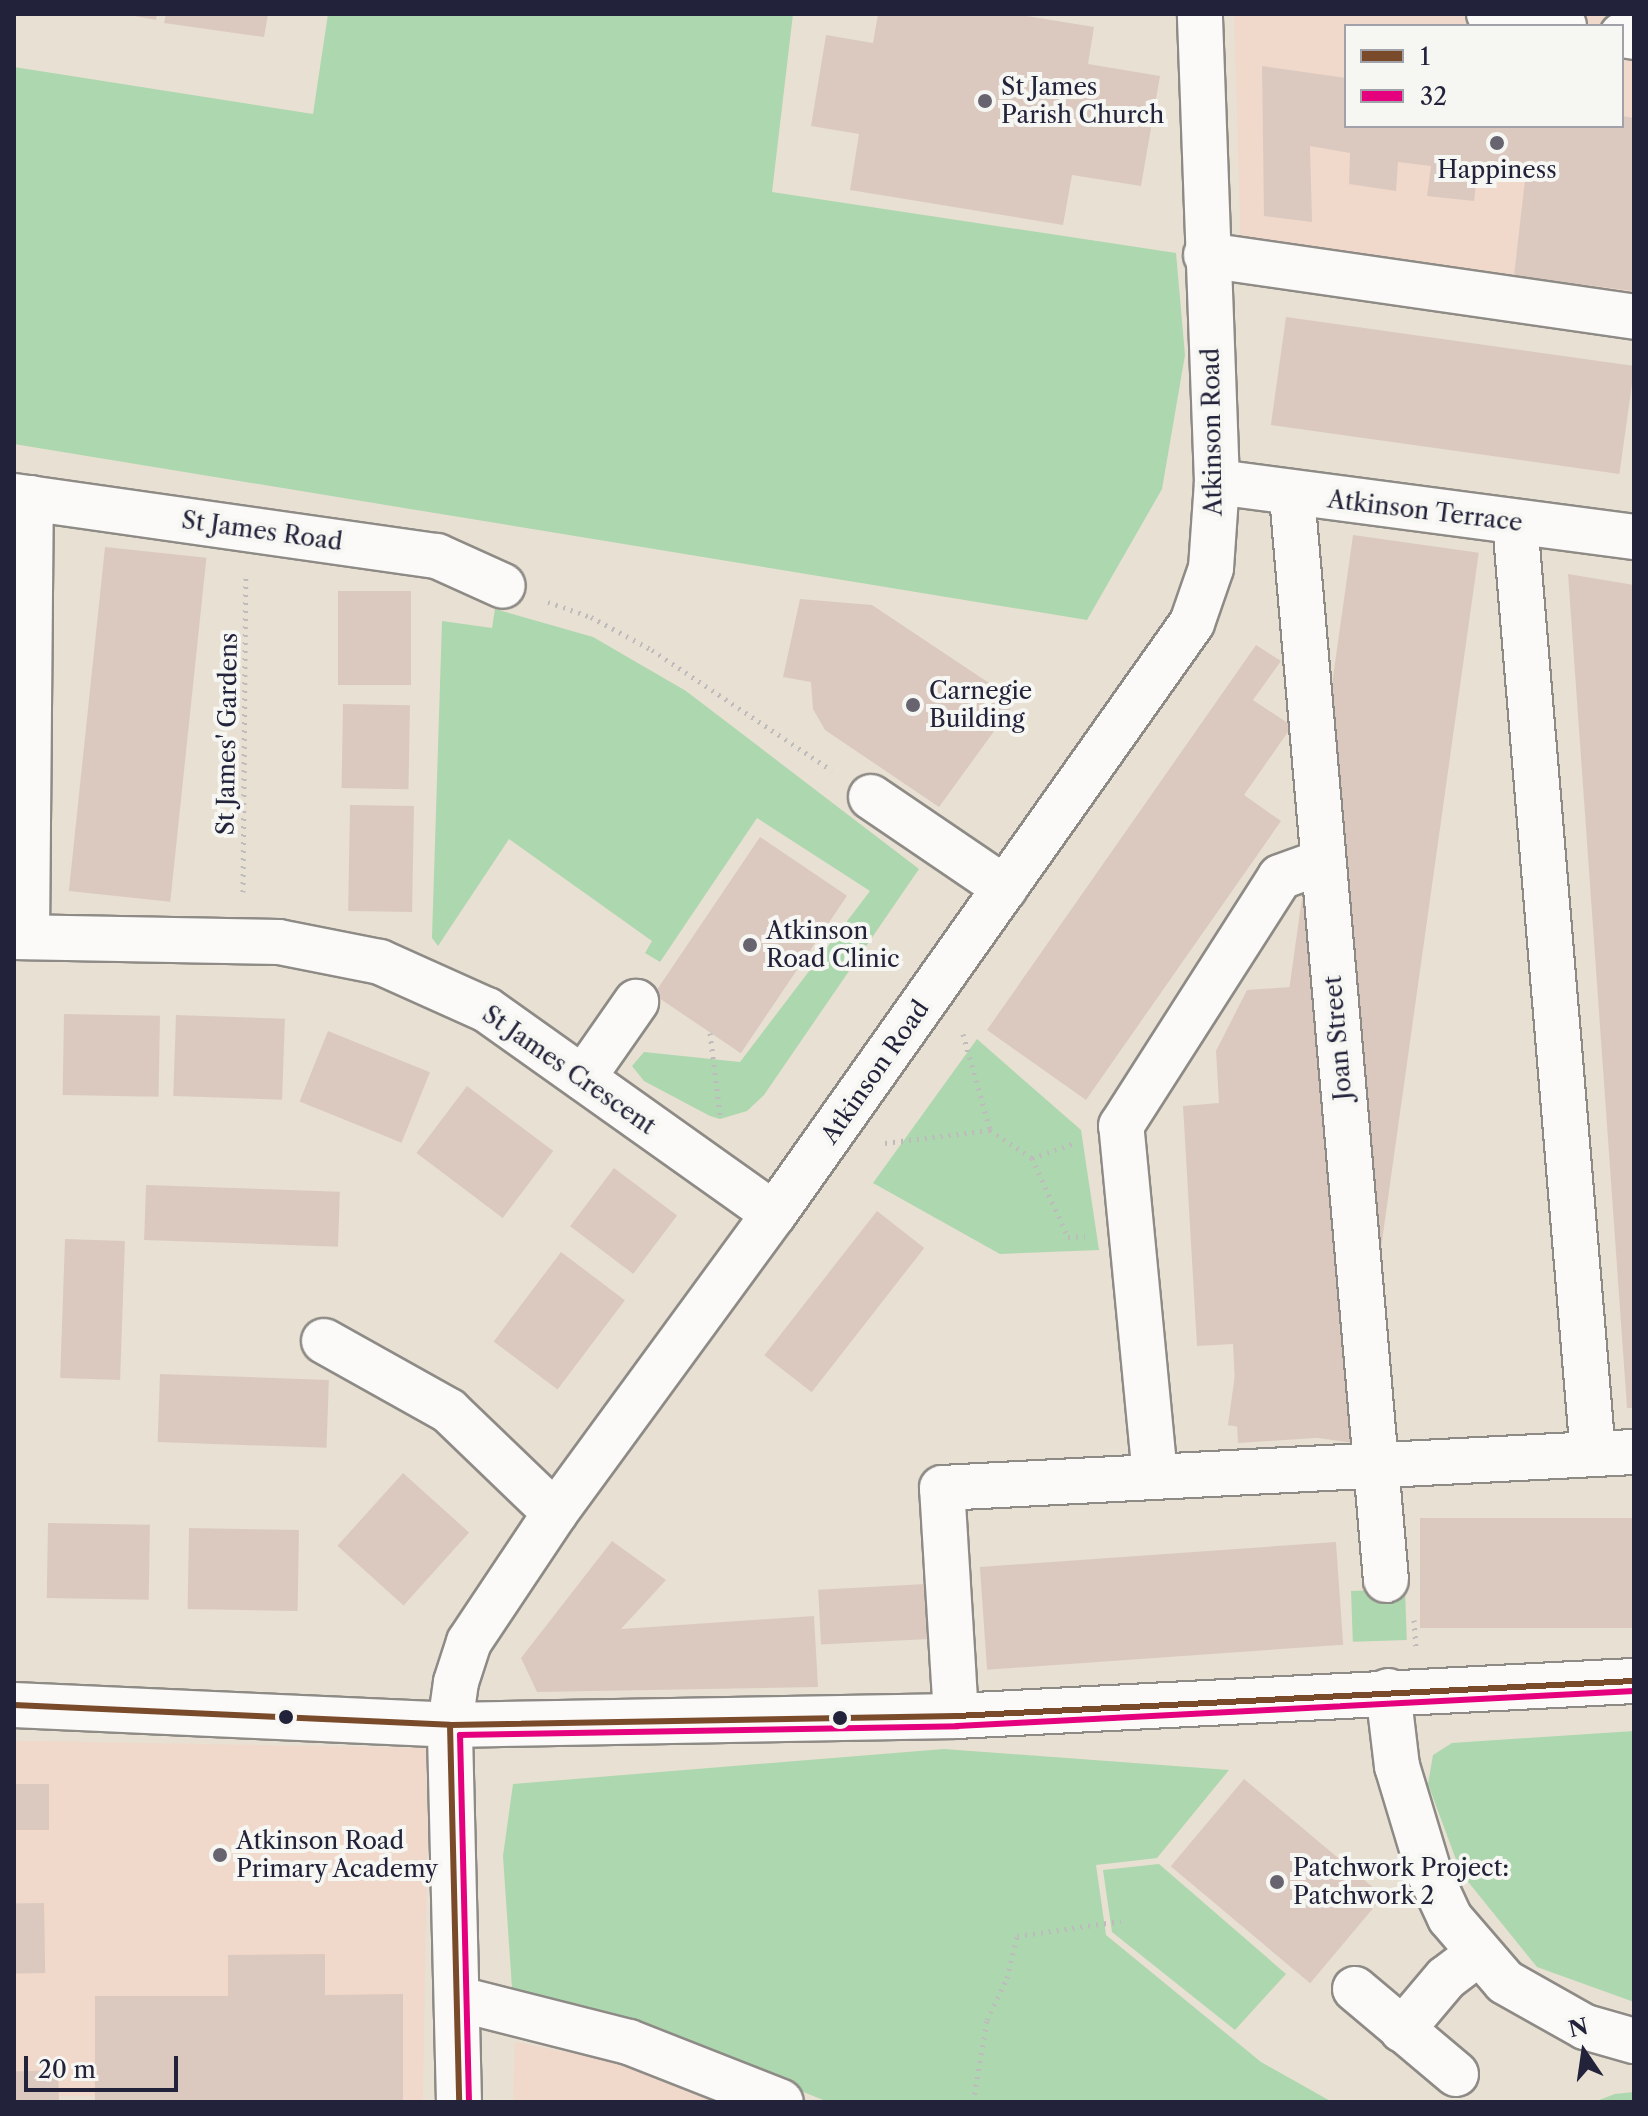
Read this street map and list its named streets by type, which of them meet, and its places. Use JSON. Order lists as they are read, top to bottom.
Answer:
{
  "streets": {
    "street": [
      "Atkinson Road",
      "Atkinson Terrace",
      "St James Road",
      "Joan Street",
      "St James Crescent"
    ],
    "path": ["St James' Gardens"]
  },
  "crossings": [
    ["Atkinson Road", "Atkinson Terrace"],
    ["Atkinson Road", "St James Crescent"],
    ["Atkinson Terrace", "Joan Street"],
    ["St James Road", "St James' Gardens"],
    ["St James' Gardens", "St James Crescent"]
  ],
  "places": [
    "St James Parish Church",
    "Happiness",
    "Carnegie Building",
    "Atkinson Road Clinic",
    "Atkinson Road Primary Academy",
    "Patchwork Project: Patchwork 2"
  ],
  "lines": ["transit line 1", "transit line 32"],
  "legend": ["1", "32"],
  "scale_bar": "20 m",
  "north": "top"
}
